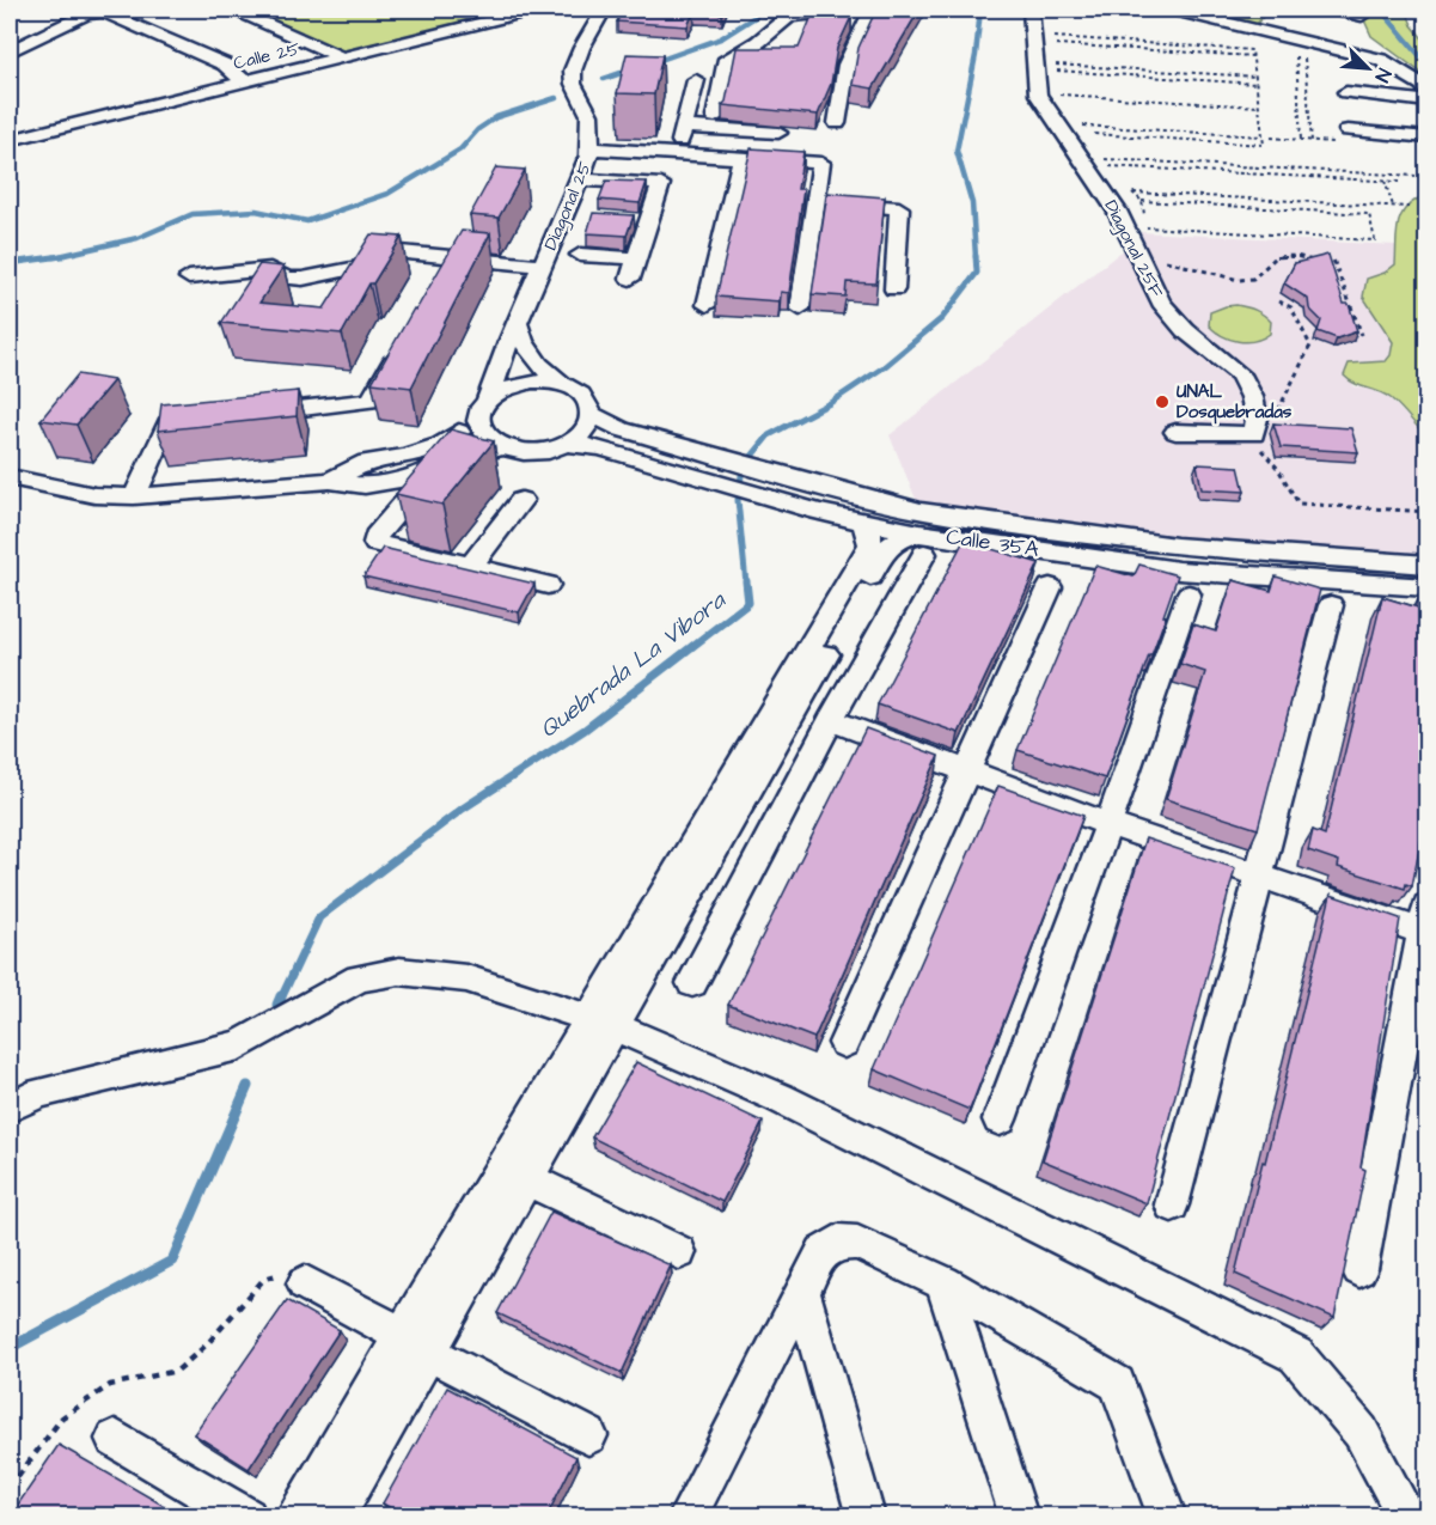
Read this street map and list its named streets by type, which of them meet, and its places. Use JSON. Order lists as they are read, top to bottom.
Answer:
{
  "streets": {
    "street": [
      "Calle 25",
      "Diagonal 25",
      "Diagonal 25F",
      "Calle 35A"
    ]
  },
  "crossings": [
    ["Diagonal 25", "Calle 35A"]
  ],
  "water": ["Quebrada La Vibora"],
  "places": ["UNAL Dosquebradas"],
  "north": "bottom right"
}
